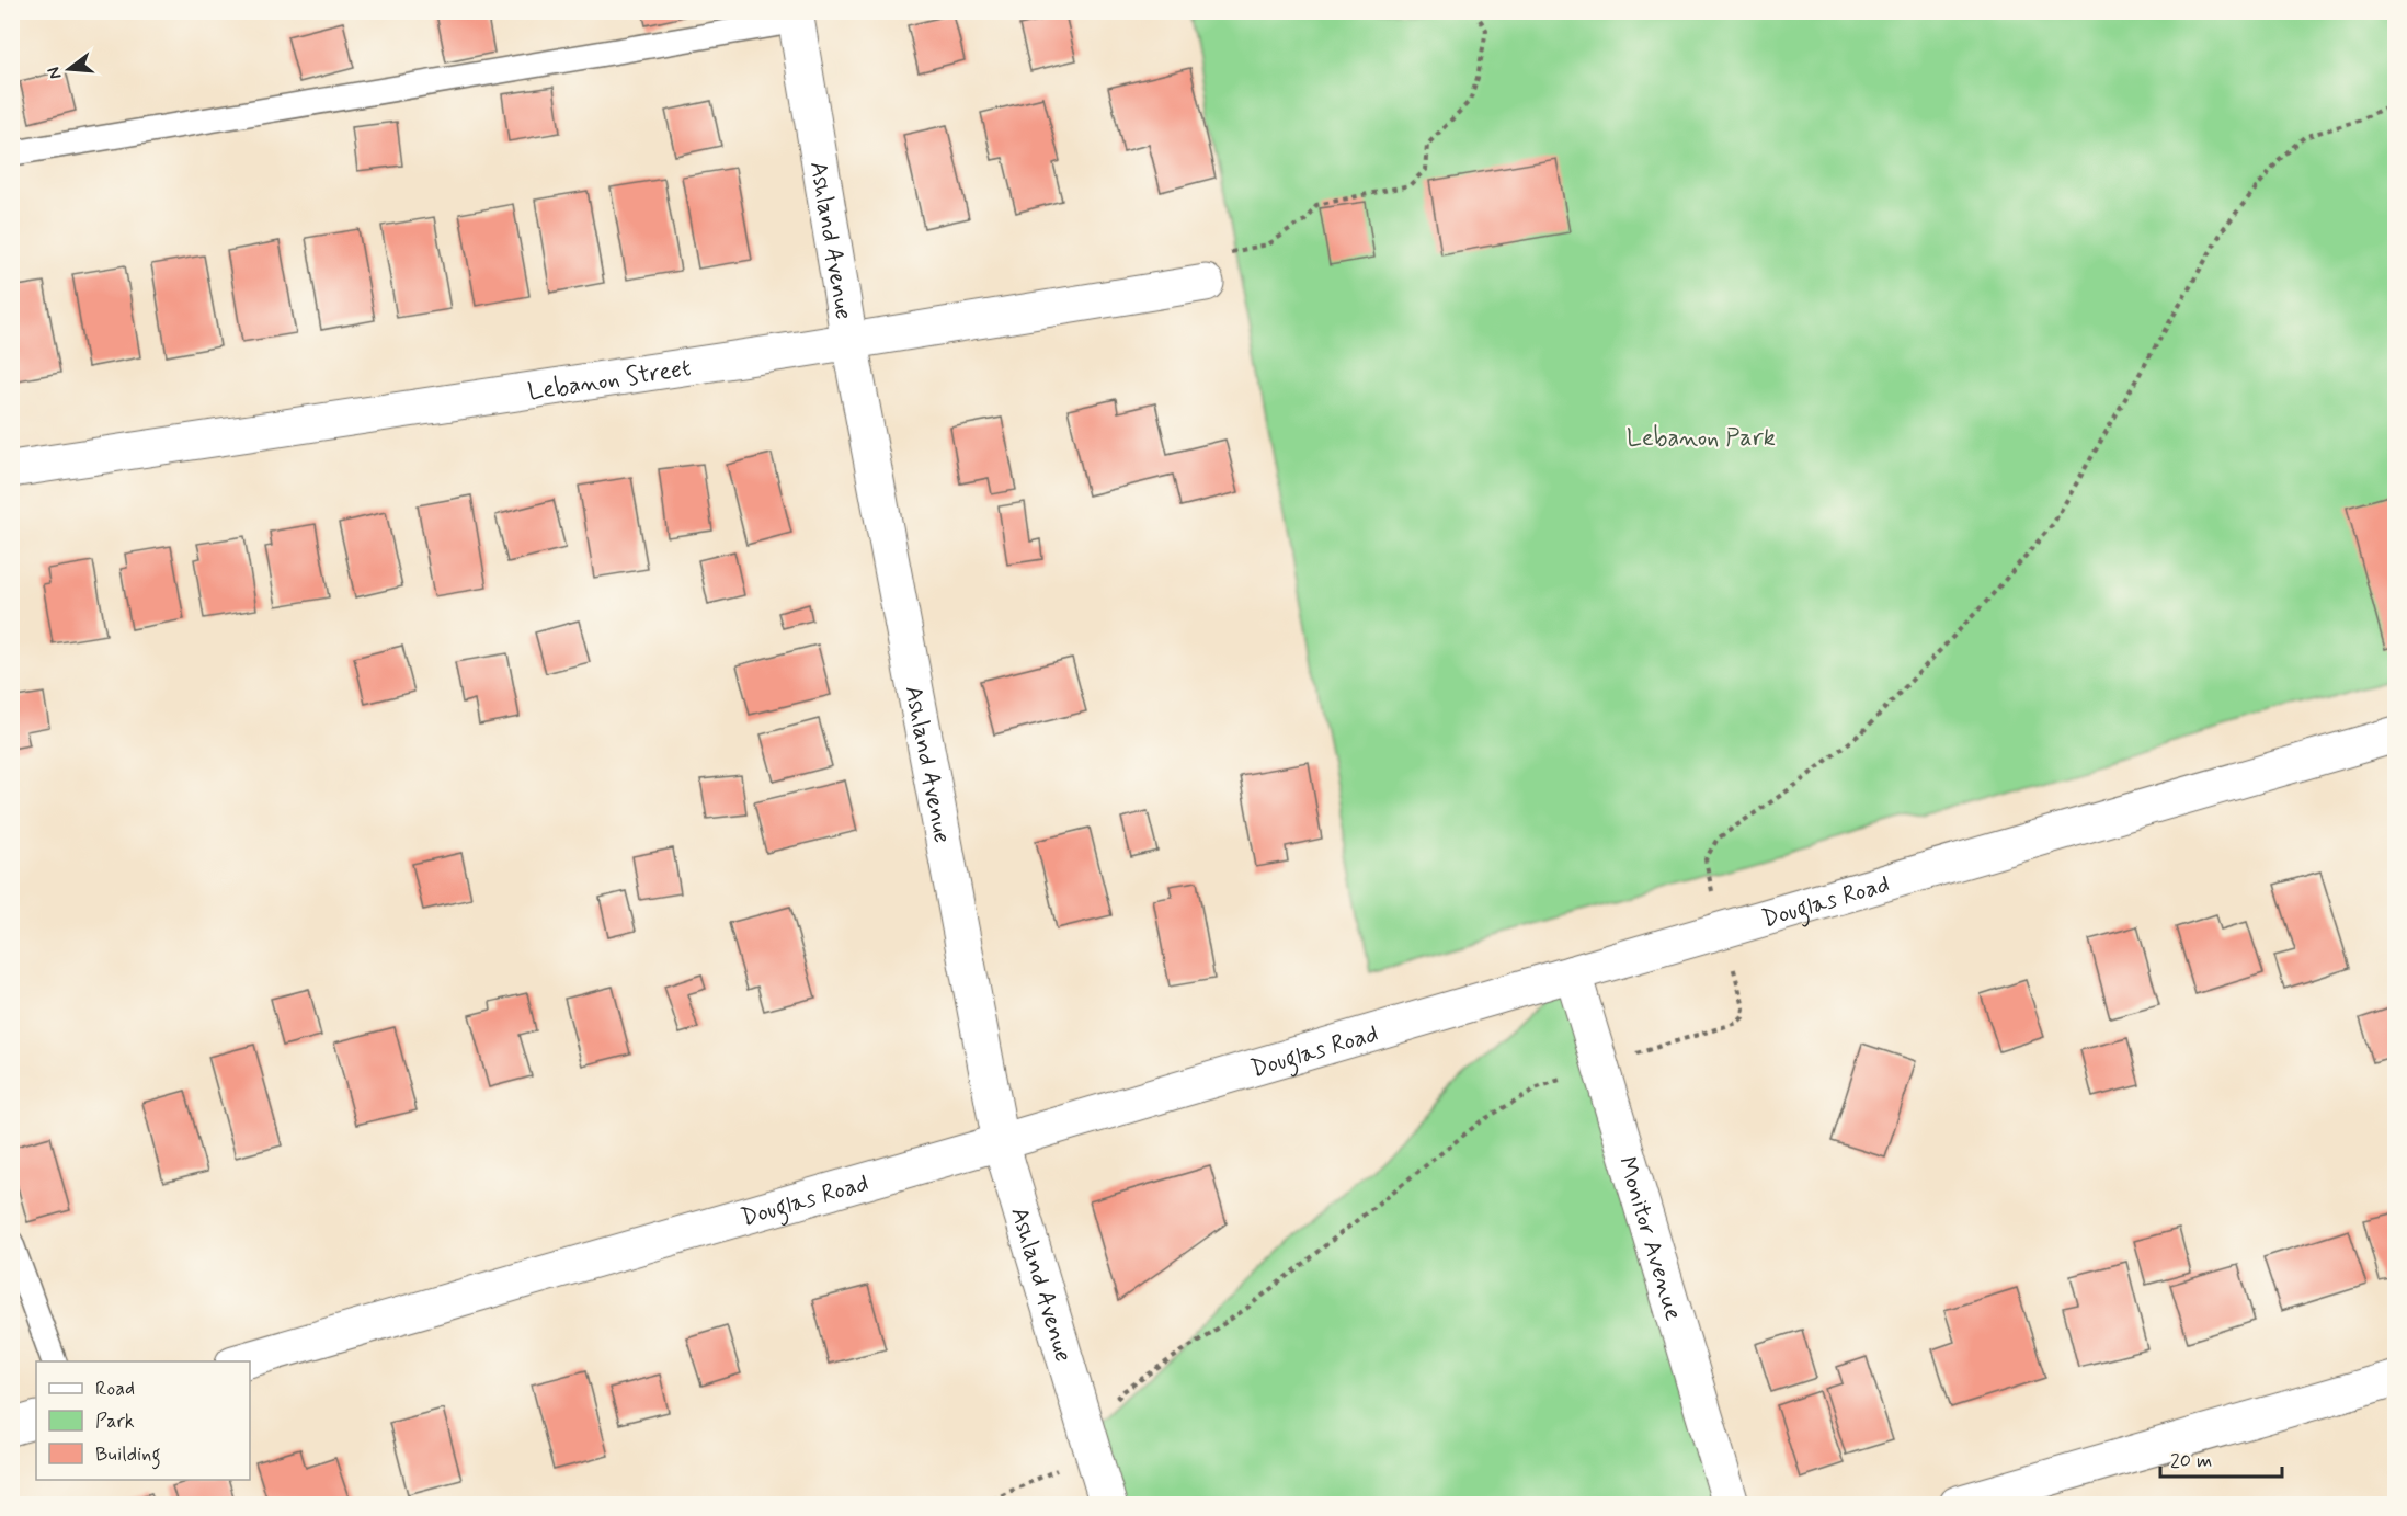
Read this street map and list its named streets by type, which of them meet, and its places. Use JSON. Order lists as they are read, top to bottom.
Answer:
{
  "streets": {
    "street": [
      "Ashland Avenue",
      "Lebanon Street",
      "Douglas Road",
      "Monitor Avenue"
    ]
  },
  "crossings": [
    ["Ashland Avenue", "Lebanon Street"],
    ["Ashland Avenue", "Douglas Road"],
    ["Douglas Road", "Monitor Avenue"]
  ],
  "parks": ["Lebanon Park"],
  "legend": ["Road", "Park", "Building"],
  "scale_bar": "20 m",
  "north": "left"
}
